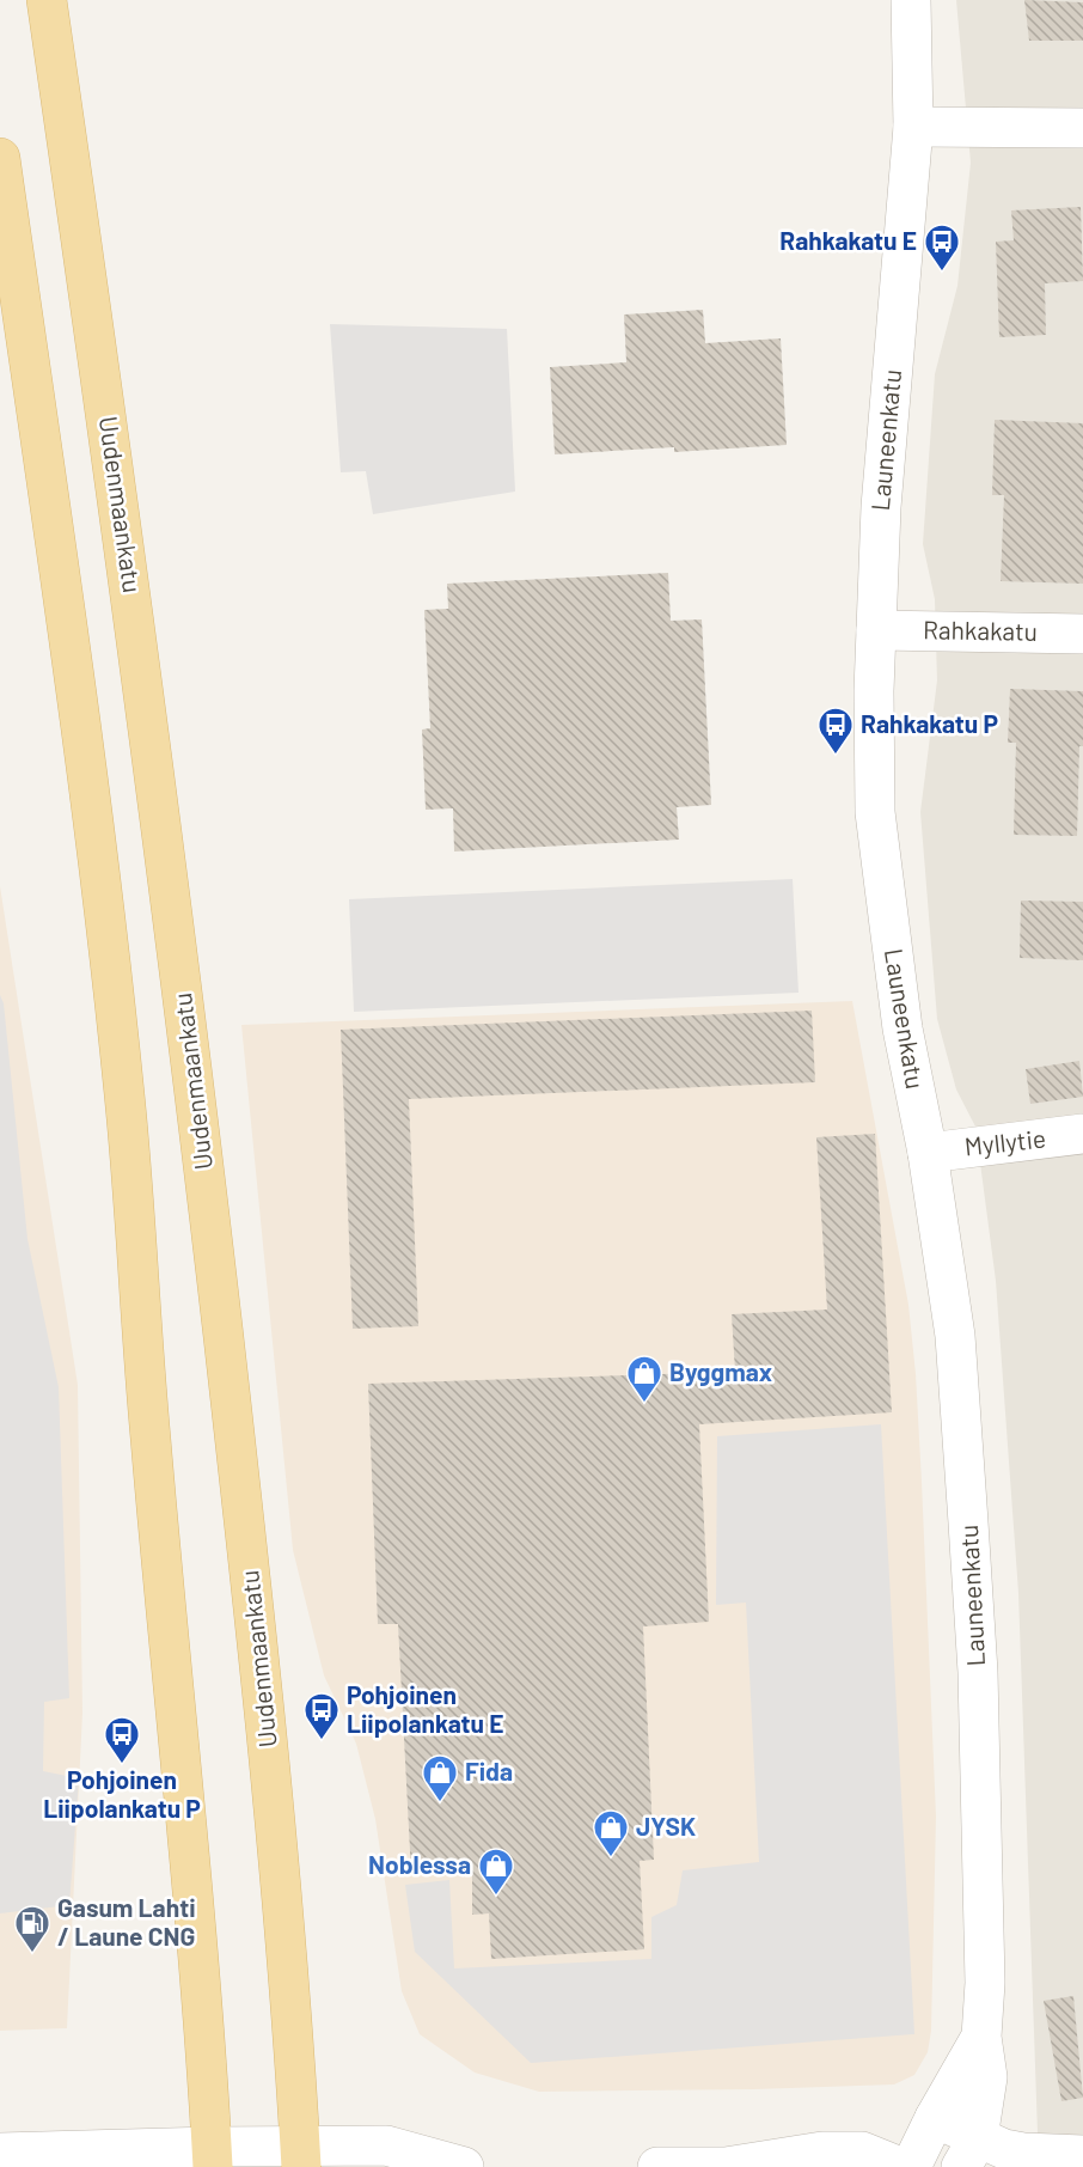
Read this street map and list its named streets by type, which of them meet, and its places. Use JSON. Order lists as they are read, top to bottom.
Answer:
{
  "streets": {
    "main road": ["Uudenmaankatu"],
    "street": ["Launeenkatu", "Rahkakatu", "Myllytie"]
  },
  "crossings": [
    ["Launeenkatu", "Rahkakatu"],
    ["Launeenkatu", "Myllytie"]
  ],
  "places": {
    "bus stop": [
      "Rahkakatu E",
      "Rahkakatu P",
      "Pohjoinen Liipolankatu E",
      "Pohjoinen Liipolankatu P"
    ],
    "shop": [
      "Byggmax",
      "Fida",
      "JYSK",
      "Noblessa"
    ],
    "fuel station": ["Gasum Lahti / Laune CNG"]
  }
}
